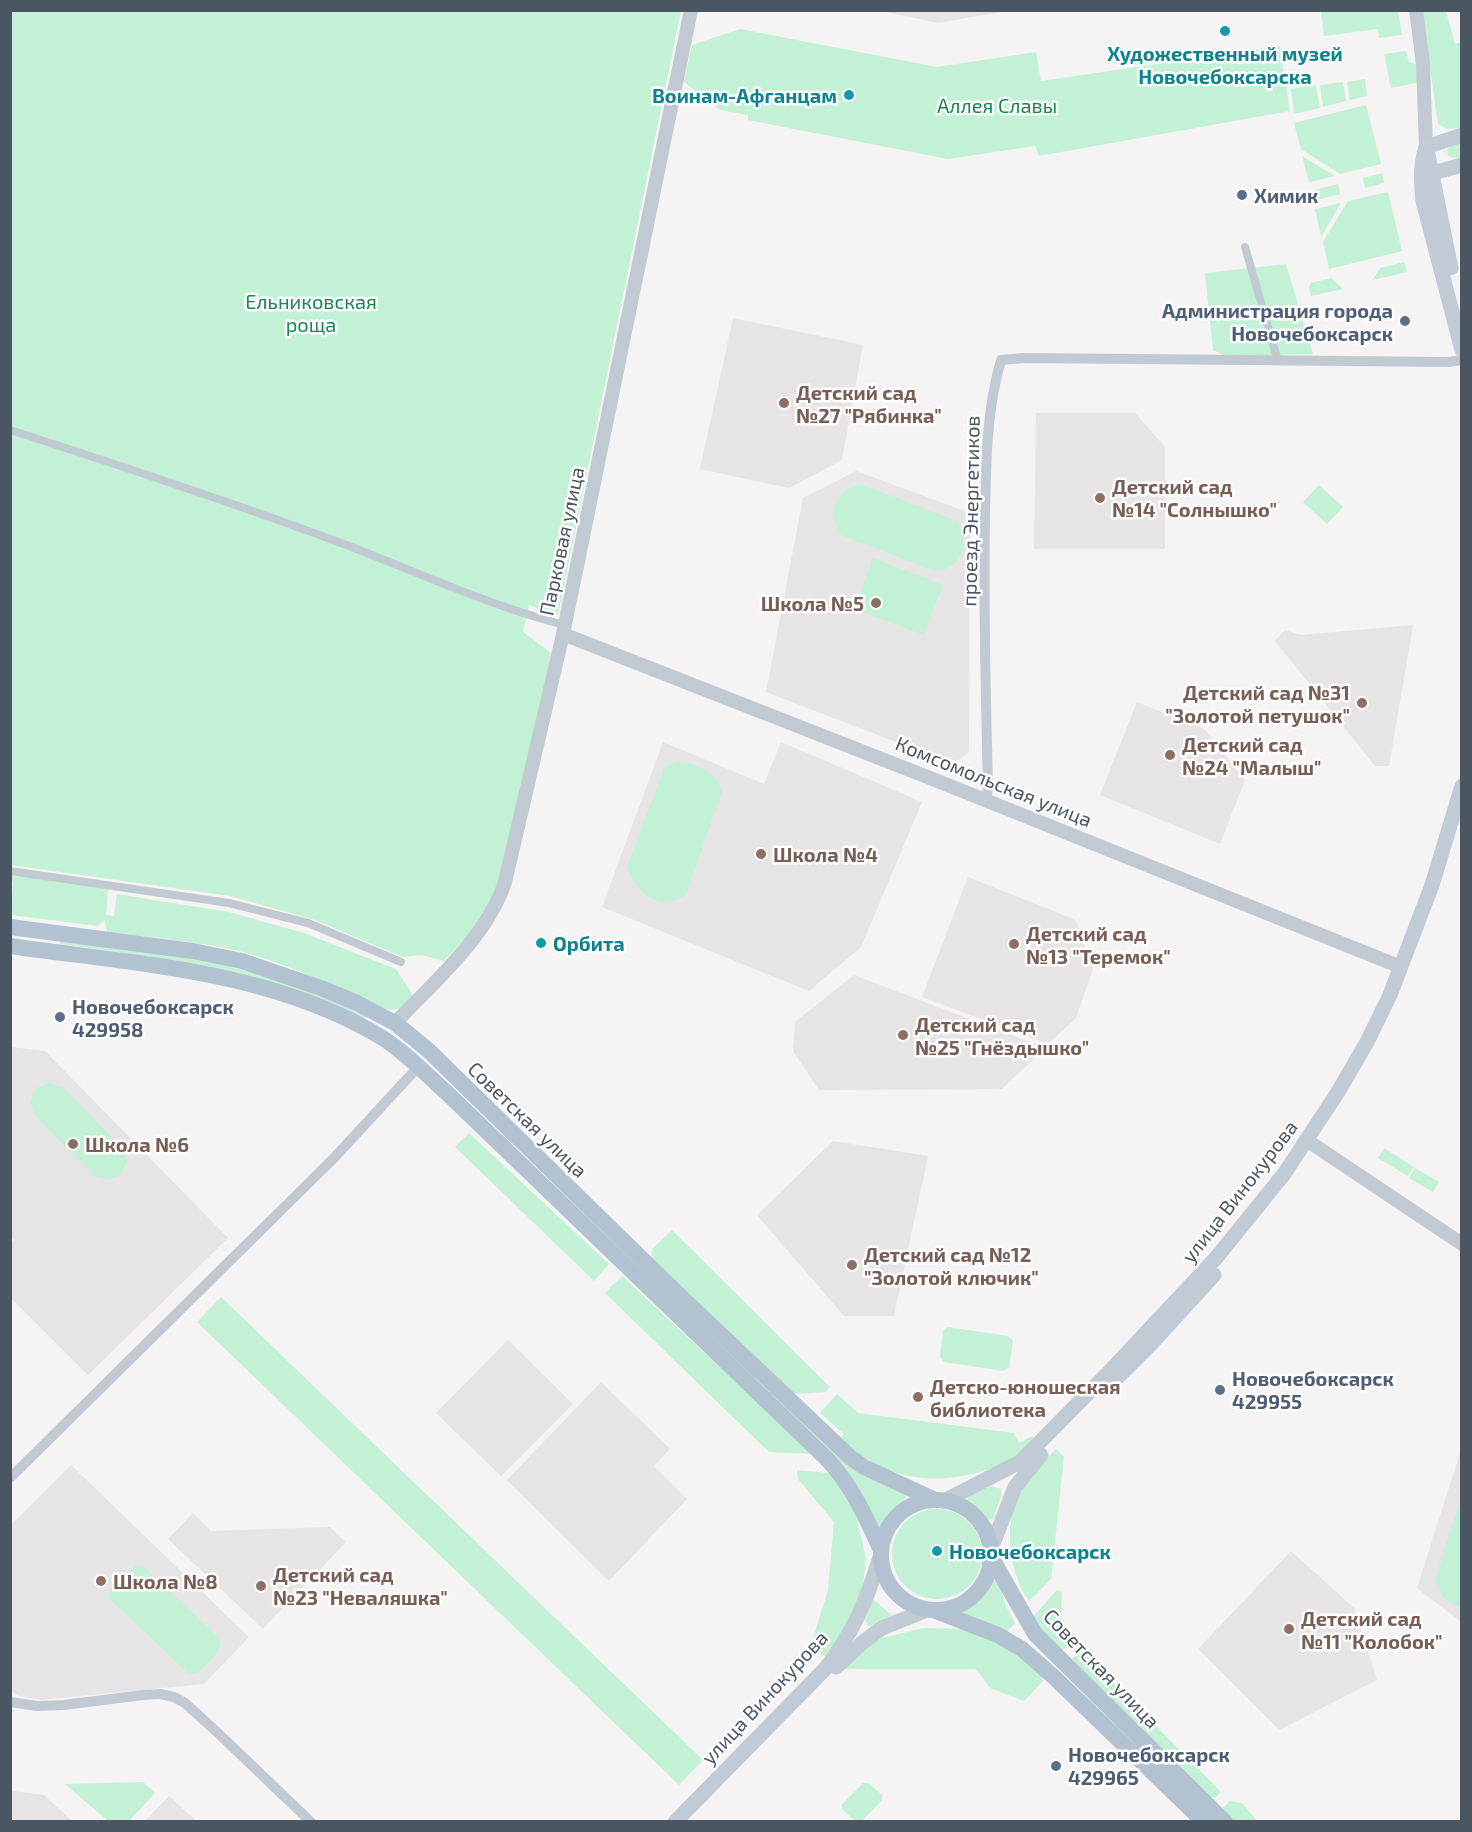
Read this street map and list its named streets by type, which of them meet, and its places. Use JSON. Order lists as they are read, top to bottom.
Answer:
{
  "streets": {
    "main road": ["Парковая улица", "Советская улица", "улица Винокурова"],
    "street": ["проезд Энергетиков", "Комсомольская улица"]
  },
  "crossings": [
    ["проезд Энергетиков", "Комсомольская улица"],
    ["Парковая улица", "Комсомольская улица"],
    ["Парковая улица", "Советская улица"],
    ["Комсомольская улица", "улица Винокурова"],
    ["Советская улица", "улица Винокурова"]
  ],
  "parks": ["Аллея Славы", "Ельниковская роща"],
  "places": [
    "Художественный музей Новочебоксарска",
    "Воинам-Афганцам",
    "Химик",
    "Администрация города Новочебоксарск",
    "Детский сад №27 \"Рябинка\"",
    "Детский сад №14 \"Солнышко\"",
    "Школа №5",
    "Детский сад №31 \"Золотой петушок\"",
    "Детский сад №24 \"Малыш\"",
    "Школа №4",
    "Орбита",
    "Детский сад №13 \"Теремок\"",
    "Новочебоксарск 429958",
    "Детский сад №25 \"Гнёздышко\"",
    "Школа №6",
    "Детский сад №12 \"Золотой ключик\"",
    "Новочебоксарск 429955",
    "Детско-юношеская библиотека",
    "Новочебоксарск",
    "Школа №8",
    "Детский сад №23 \"Неваляшка\"",
    "Детский сад №11 \"Колобок\"",
    "Новочебоксарск 429965"
  ]
}
